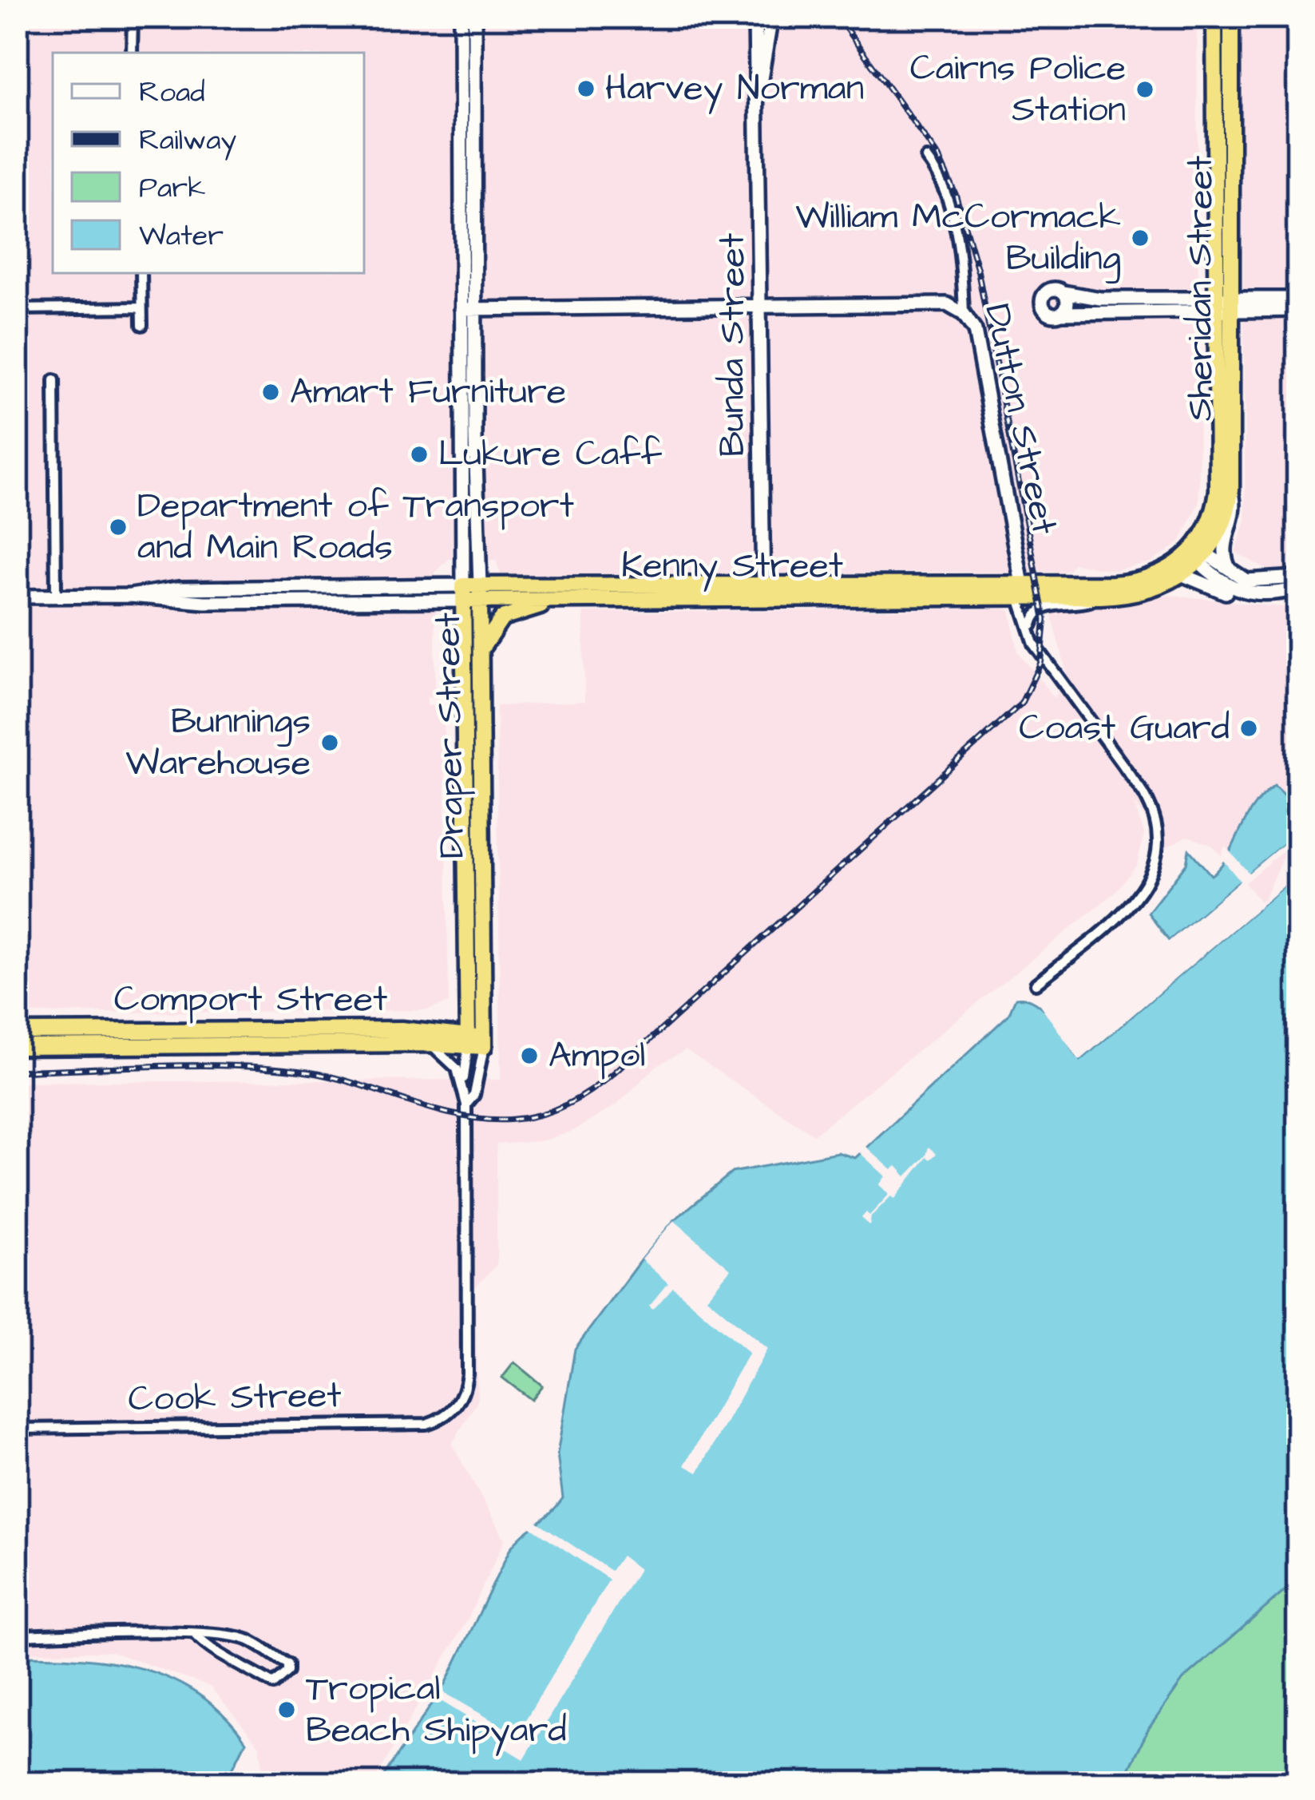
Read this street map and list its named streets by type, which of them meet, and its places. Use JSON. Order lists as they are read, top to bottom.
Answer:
{
  "streets": {
    "highway": [
      "Sheridan Street",
      "Kenny Street",
      "Draper Street",
      "Comport Street"
    ],
    "street": ["Bunda Street", "Dutton Street", "Cook Street"]
  },
  "crossings": [
    ["Sheridan Street", "Kenny Street"],
    ["Bunda Street", "Kenny Street"],
    ["Dutton Street", "Kenny Street"],
    ["Kenny Street", "Draper Street"],
    ["Draper Street", "Comport Street"],
    ["Draper Street", "Cook Street"]
  ],
  "places": [
    "Harvey Norman",
    "Cairns Police Station",
    "William McCormack Building",
    "Amart Furniture",
    "Lukure Caff",
    "Department of Transport and Main Roads",
    "Coast Guard",
    "Bunnings Warehouse",
    "Ampol",
    "Tropical Beach Shipyard"
  ],
  "legend": [
    "Road",
    "Railway",
    "Park",
    "Water"
  ]
}
